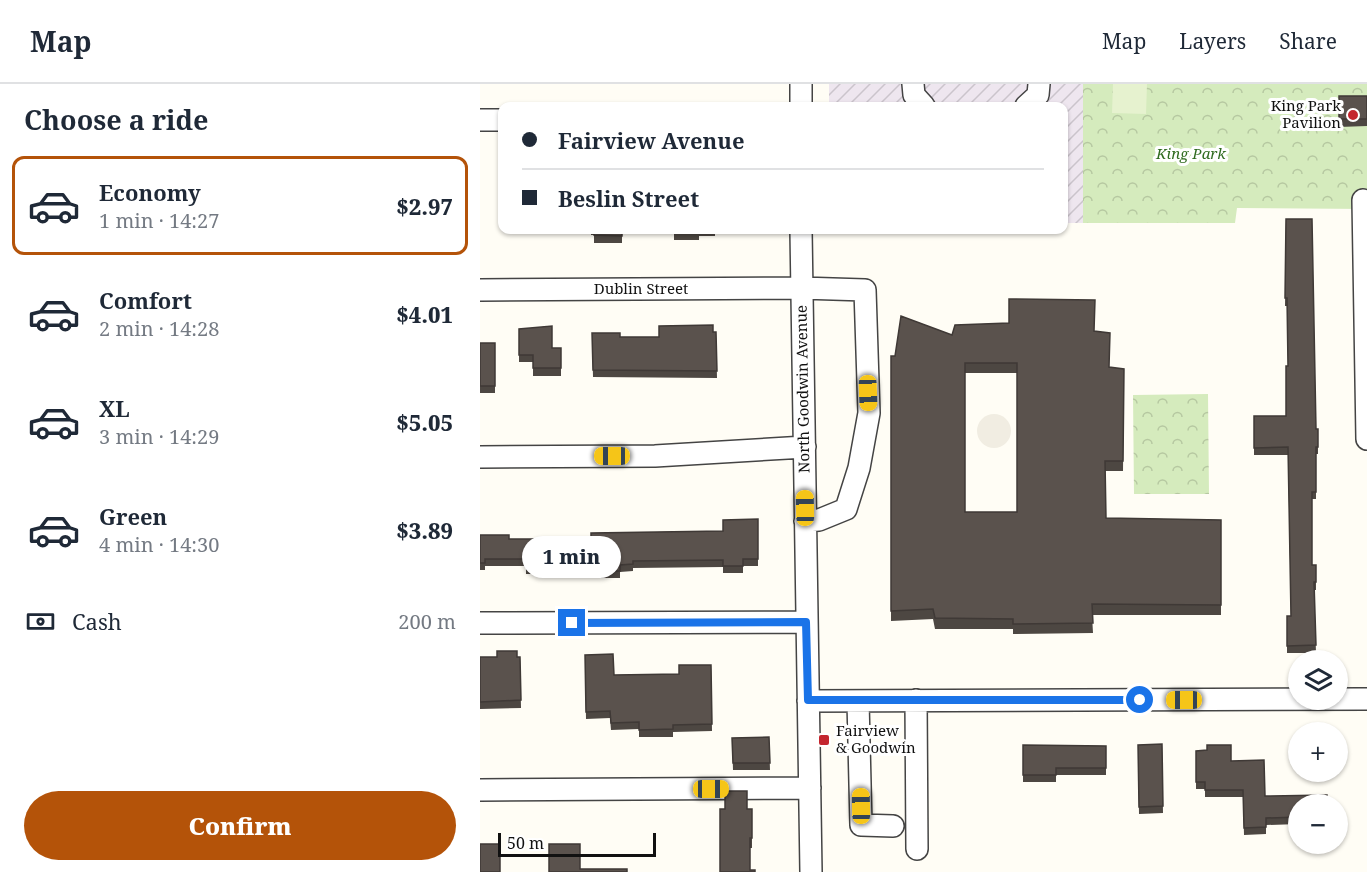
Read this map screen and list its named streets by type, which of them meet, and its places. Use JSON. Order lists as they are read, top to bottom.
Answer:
{
  "streets": {
    "street": ["Dublin Street", "North Goodwin Avenue"]
  },
  "crossings": [
    ["Dublin Street", "North Goodwin Avenue"]
  ],
  "parks": ["King Park"],
  "places": {
    "other": ["King Park Pavilion"],
    "transit": ["Fairview & Goodwin"]
  },
  "scale_bar": "50 m",
  "page": {
    "header": "Map",
    "nav": ["Map", "Layers", "Share"],
    "heading": "Choose a ride",
    "banner": ["Fairview Avenue", "Beslin Street"],
    "list": [
      {
        "name": "Economy",
        "note": "1 min · 14:27",
        "value": "$2.97"
      },
      {
        "name": "Comfort",
        "note": "2 min · 14:28",
        "value": "$4.01"
      },
      {
        "name": "XL",
        "note": "3 min · 14:29",
        "value": "$5.05"
      },
      {
        "name": "Green",
        "note": "4 min · 14:30",
        "value": "$3.89"
      }
    ],
    "bubble": "1 min",
    "pay": ["Cash", "200 m"],
    "map_buttons": ["+", "−"],
    "buttons": "Confirm",
    "scale": "50 m"
  }
}
